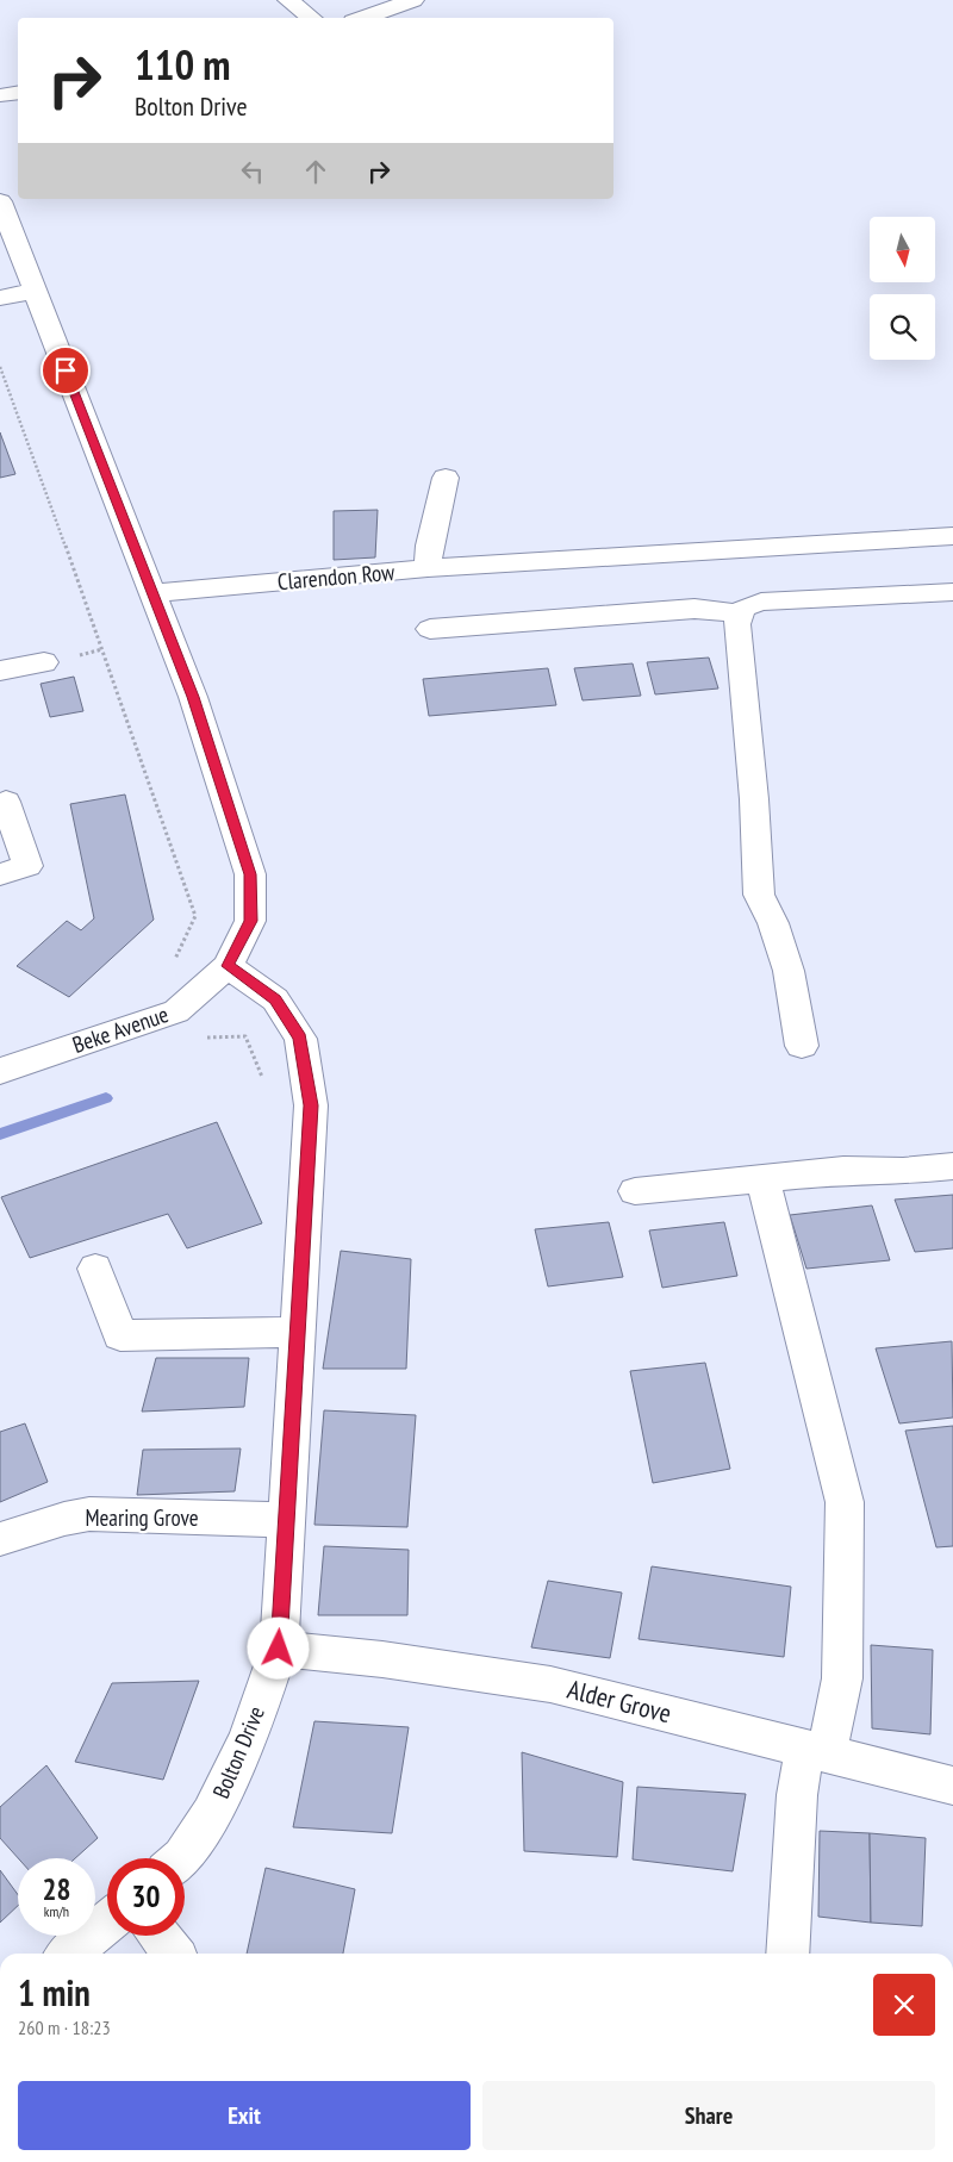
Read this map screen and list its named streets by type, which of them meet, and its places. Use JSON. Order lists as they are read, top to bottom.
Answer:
{
  "streets": {
    "street": [
      "Clarendon Row",
      "Beke Avenue",
      "Mearing Grove",
      "Alder Grove",
      "Bolton Drive"
    ]
  },
  "crossings": [
    ["Beke Avenue", "Bolton Drive"],
    ["Mearing Grove", "Bolton Drive"],
    ["Alder Grove", "Bolton Drive"]
  ],
  "north": "bottom",
  "page": {
    "turn": ["110 m", "Bolton Drive"],
    "speed": "28 km/h",
    "limit": "30",
    "heading": ["1 min", "260 m · 18:23"],
    "buttons": ["Exit", "Share"]
  }
}
